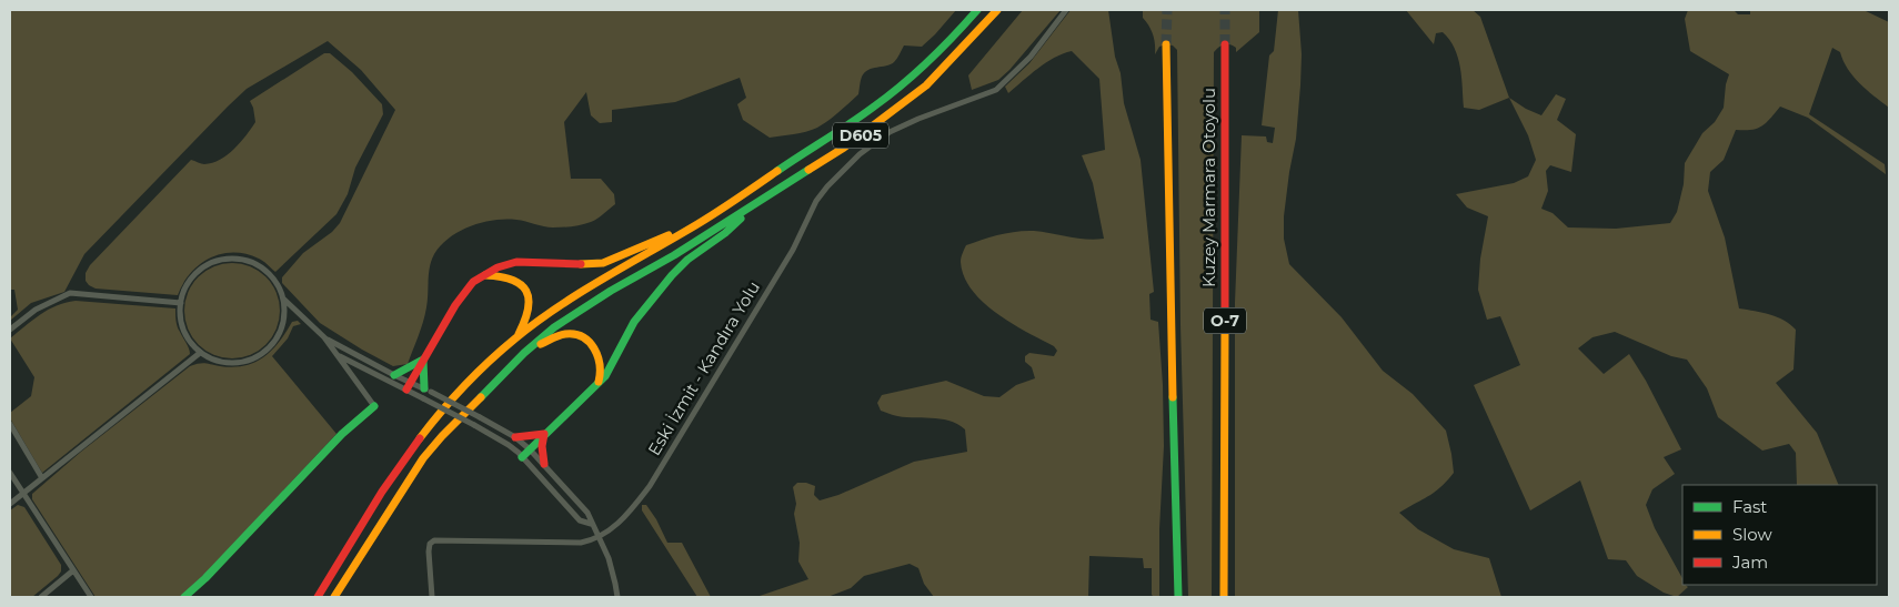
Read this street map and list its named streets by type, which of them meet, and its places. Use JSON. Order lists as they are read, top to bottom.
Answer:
{
  "streets": {
    "main road": ["D605", "Kuzey Marmara Otoyolu", "O-7"],
    "street": ["Eski İzmit - Kandıra Yolu"]
  },
  "legend": ["Fast", "Slow", "Jam"]
}
